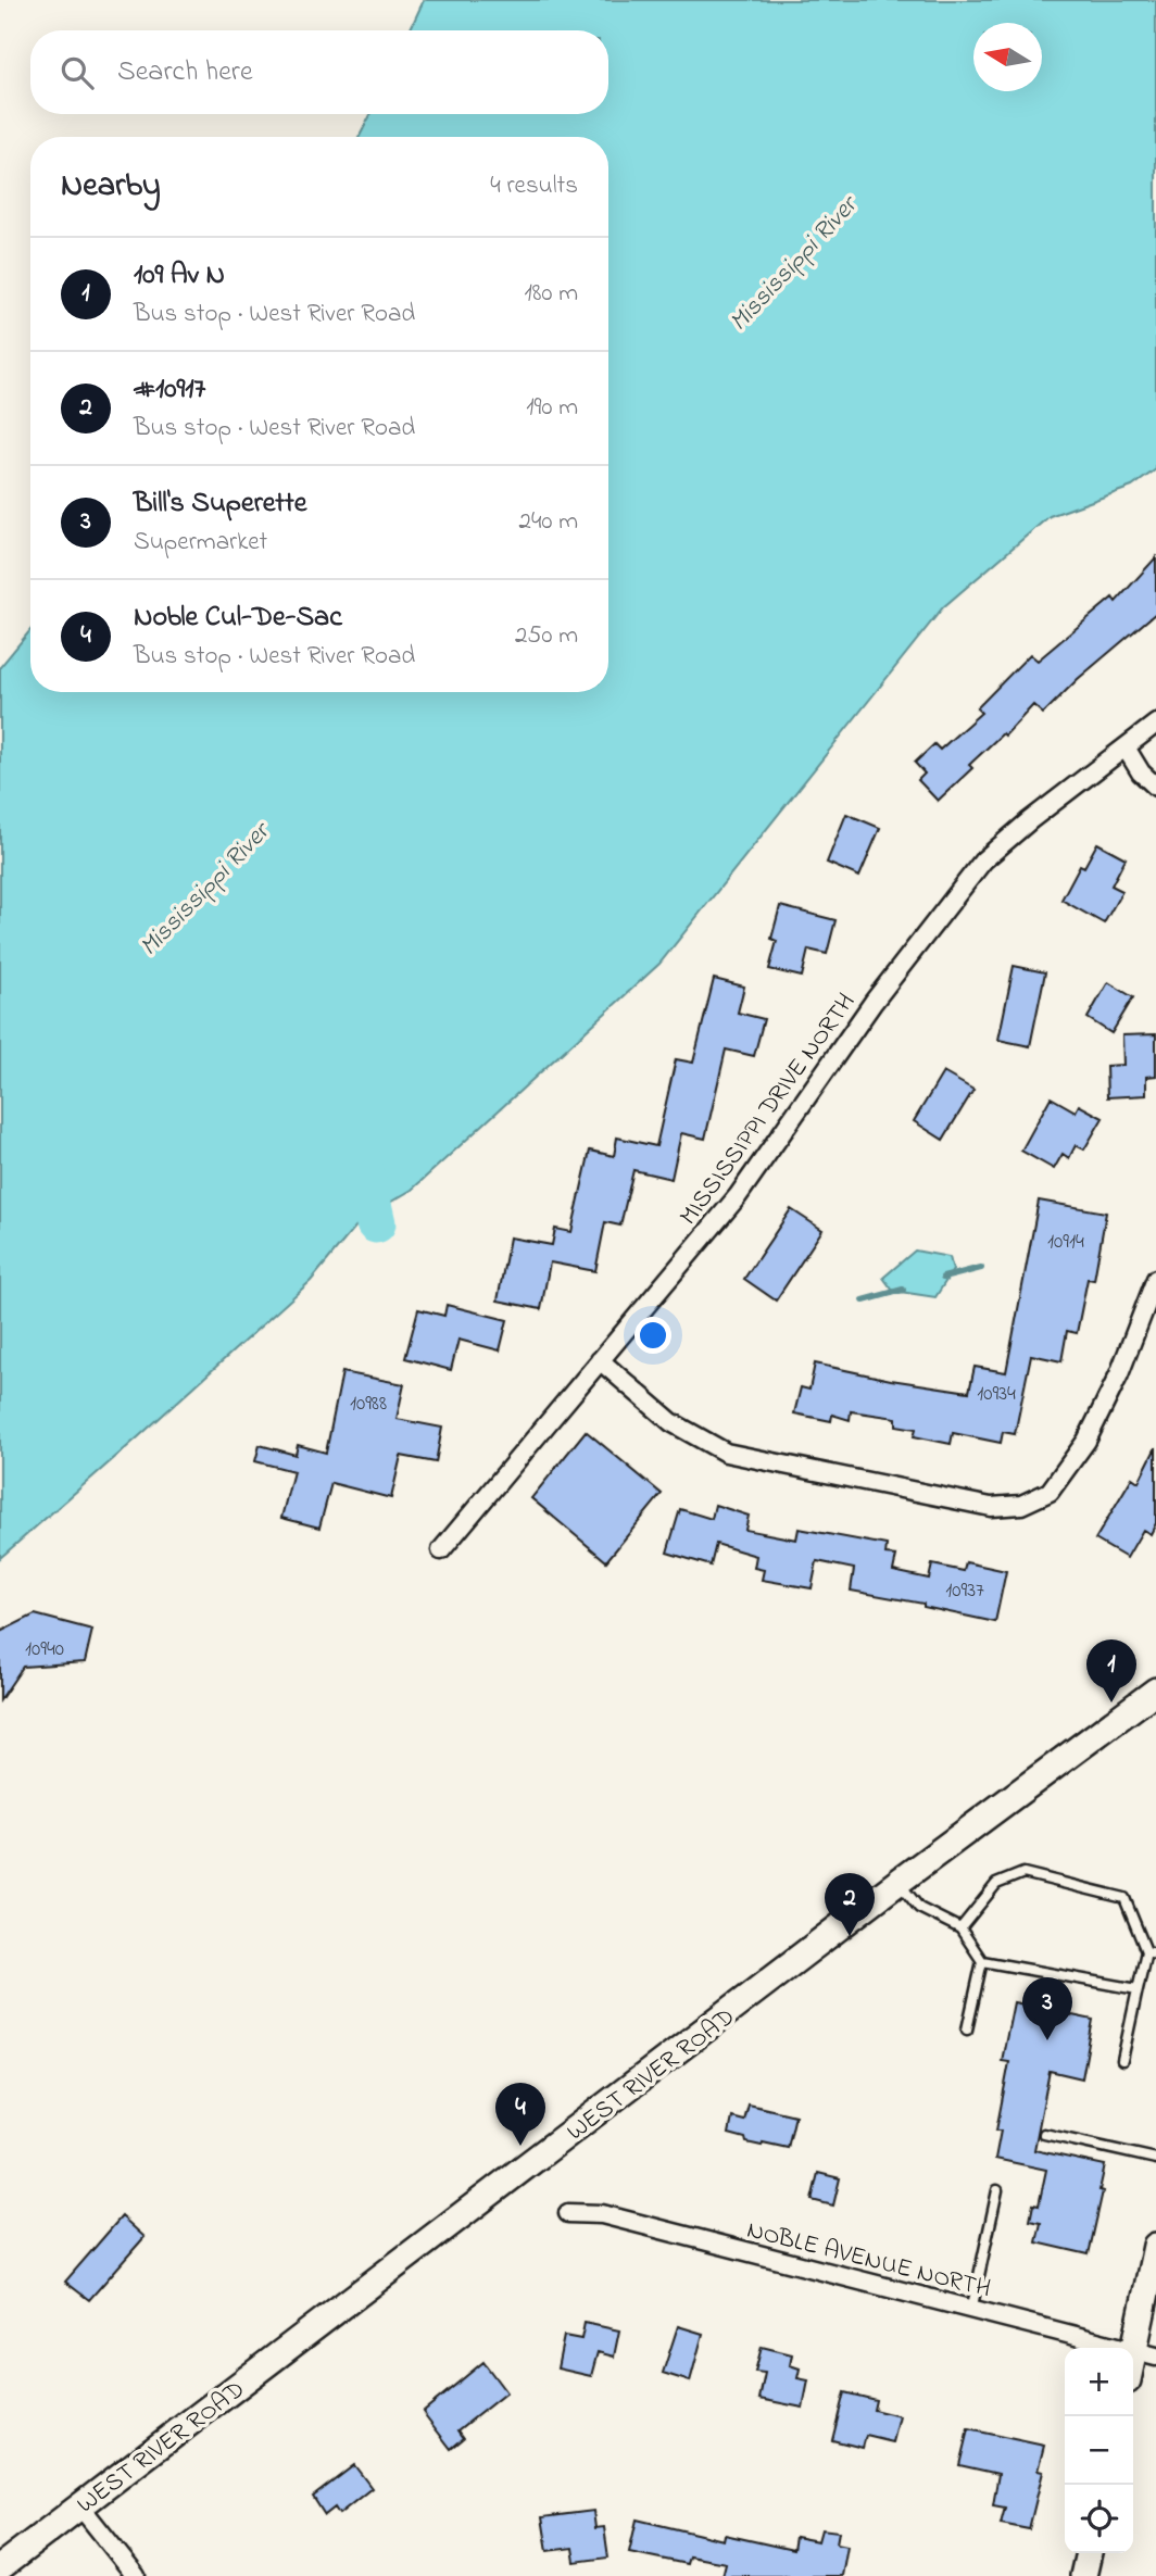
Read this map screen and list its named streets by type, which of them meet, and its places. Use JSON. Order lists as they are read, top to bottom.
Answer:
{
  "streets": {
    "main road": ["WEST RIVER ROAD"],
    "street": ["MISSISSIPPI DRIVE NORTH", "NOBLE AVENUE NORTH"]
  },
  "water": ["Mississippi River"],
  "house_numbers": [
    "10914",
    "10934",
    "10988",
    "10937",
    "10940"
  ],
  "north": "left",
  "page": {
    "search": "Search here",
    "heading": ["Nearby", "4 results"],
    "list": [
      {
        "mark": "1",
        "name": "109 Av N",
        "note": "Bus stop · West River Road",
        "value": "180 m"
      },
      {
        "mark": "2",
        "name": "#10917",
        "note": "Bus stop · West River Road",
        "value": "190 m"
      },
      {
        "mark": "3",
        "name": "Bill's Superette",
        "note": "Supermarket",
        "value": "240 m"
      },
      {
        "mark": "4",
        "name": "Noble Cul-De-Sac",
        "note": "Bus stop · West River Road",
        "value": "250 m"
      }
    ],
    "pins": [
      "1",
      "2",
      "3",
      "4"
    ],
    "map_buttons": ["+", "−"]
  }
}
